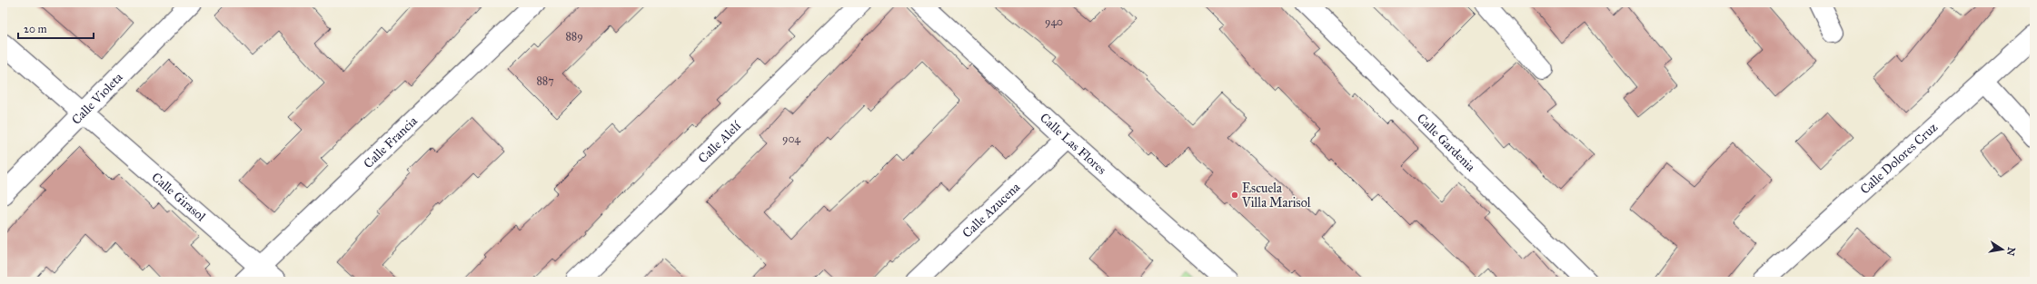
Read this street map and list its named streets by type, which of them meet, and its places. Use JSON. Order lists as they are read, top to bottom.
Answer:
{
  "streets": {
    "street": [
      "Calle Violeta",
      "Calle Alelí",
      "Calle Gardenia",
      "Calle Francia",
      "Calle Las Flores",
      "Calle Dolores Cruz",
      "Calle Girasol",
      "Calle Azucena"
    ]
  },
  "crossings": [
    ["Calle Violeta", "Calle Girasol"],
    ["Calle Francia", "Calle Girasol"],
    ["Calle Las Flores", "Calle Azucena"]
  ],
  "places": ["Escuela Villa Marisol"],
  "house_numbers": [
    "940",
    "889",
    "887",
    "904"
  ],
  "scale_bar": "20 m",
  "north": "right"
}
